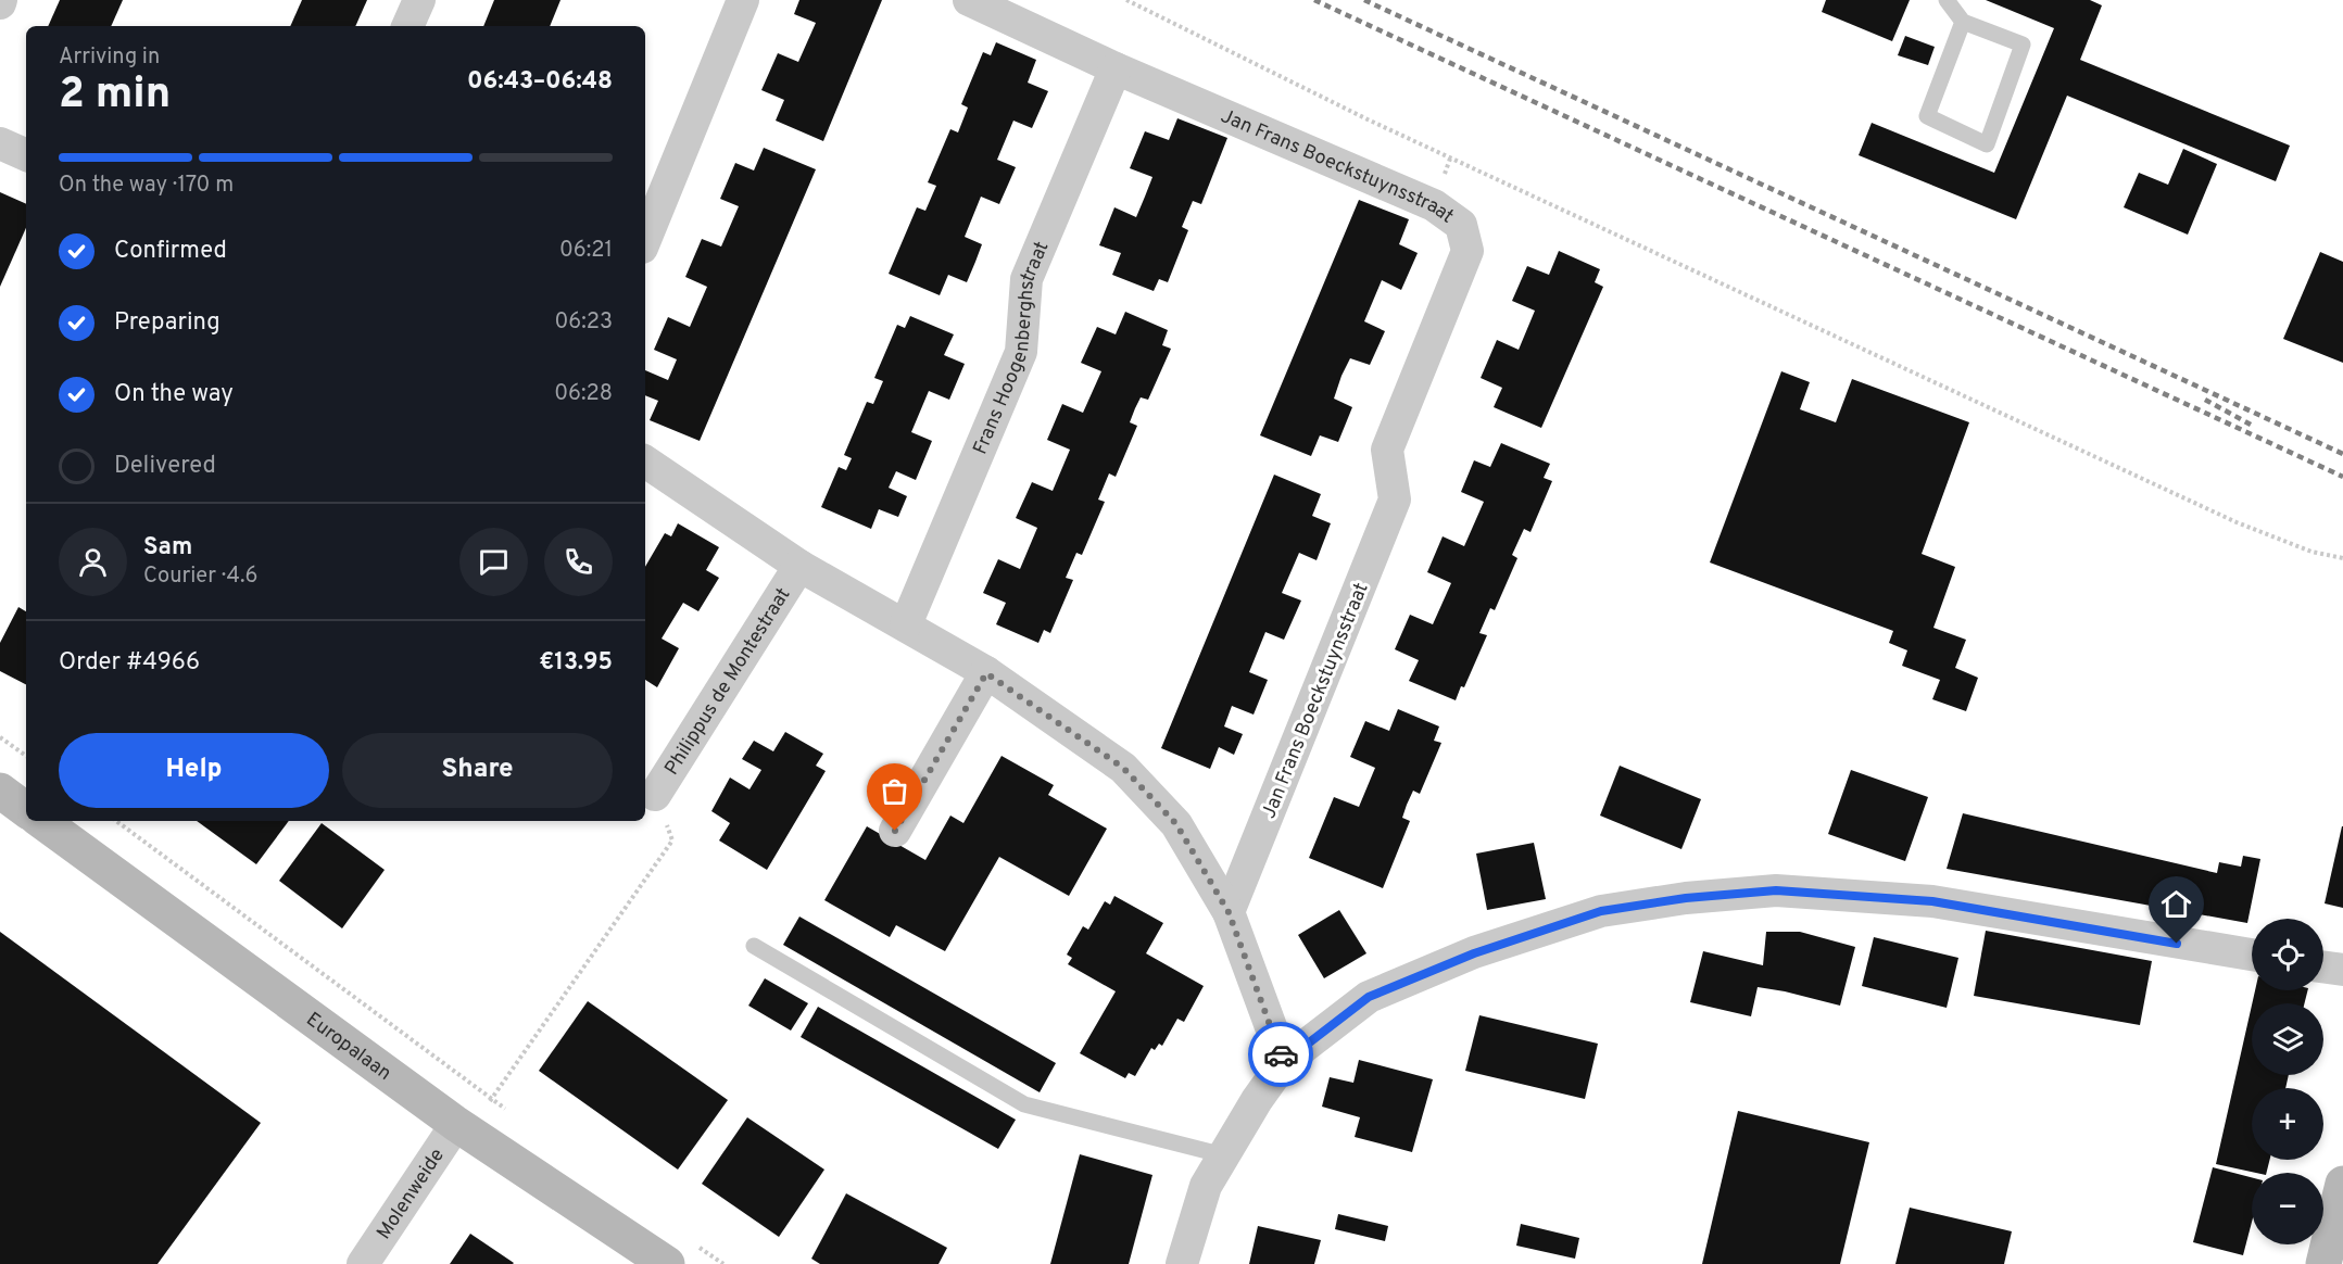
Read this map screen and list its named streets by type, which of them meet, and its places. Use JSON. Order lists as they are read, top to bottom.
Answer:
{
  "streets": {
    "street": [
      "Jan Frans Boeckstuynsstraat",
      "Frans Hoogenberghstraat",
      "Philippus de Montestraat",
      "Europalaan",
      "Molenweide"
    ]
  },
  "crossings": [
    ["Jan Frans Boeckstuynsstraat", "Frans Hoogenberghstraat"],
    ["Jan Frans Boeckstuynsstraat", "Philippus de Montestraat"],
    ["Frans Hoogenberghstraat", "Philippus de Montestraat"],
    ["Europalaan", "Molenweide"]
  ],
  "page": {
    "heading": ["2 min", "Arriving in", "06:43–06:48"],
    "panel": [
      "Sam",
      "Courier · 4.6",
      "Order #4966",
      "€13.95"
    ],
    "bar": "On the way · 170 m",
    "list": [
      ["Confirmed", "06:21"],
      ["Preparing", "06:23"],
      ["On the way", "06:28"],
      "Delivered"
    ],
    "buttons": ["Help", "Share"],
    "map_buttons": ["+", "−"]
  }
}
